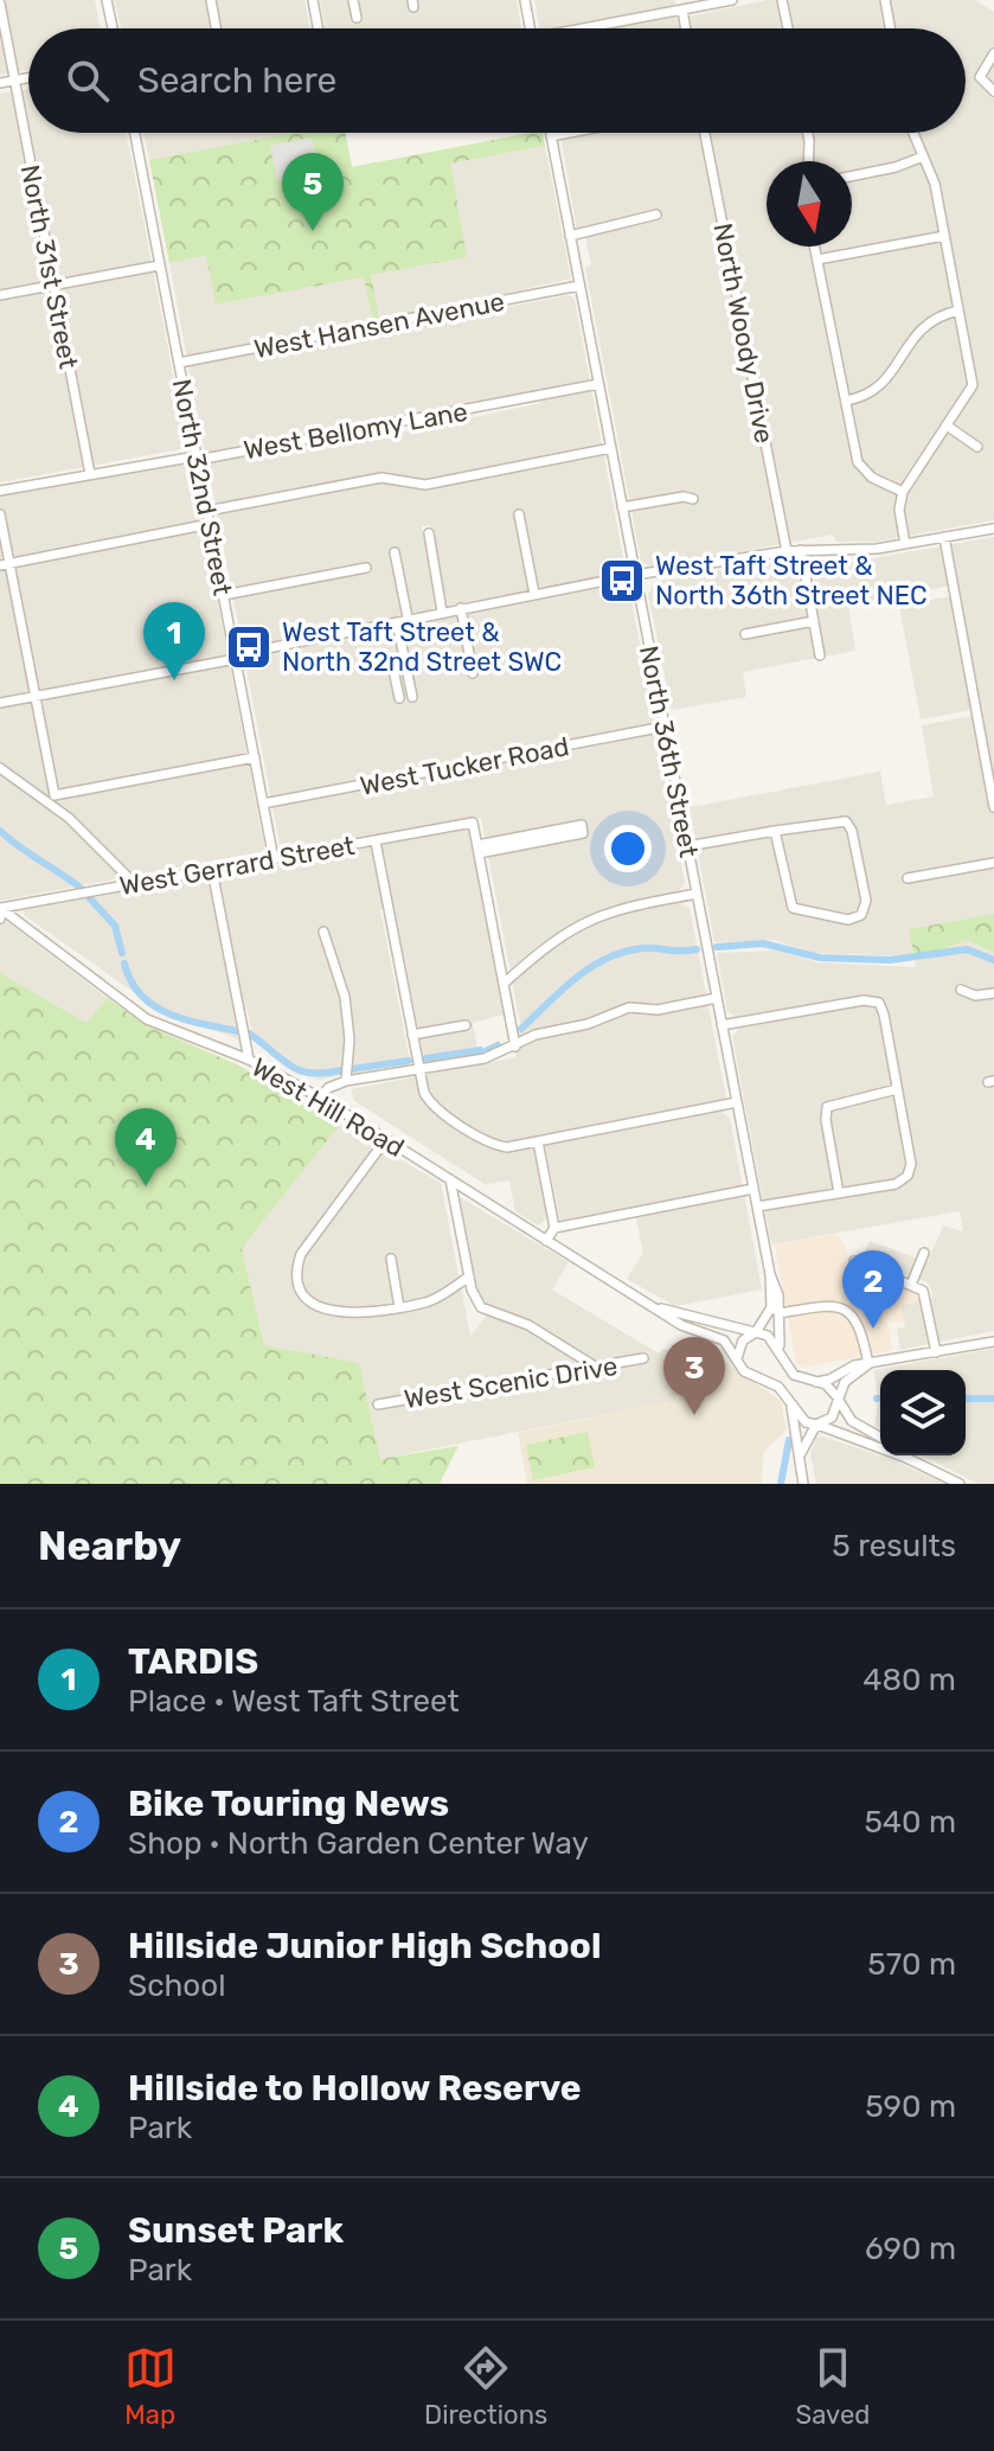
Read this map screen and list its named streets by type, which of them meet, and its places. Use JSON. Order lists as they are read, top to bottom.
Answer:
{
  "streets": {
    "street": [
      "North 31st Street",
      "West Hansen Avenue",
      "North Woody Drive",
      "West Bellomy Lane",
      "North 32nd Street",
      "North 36th Street",
      "West Tucker Road",
      "West Gerrard Street",
      "West Hill Road",
      "West Scenic Drive"
    ]
  },
  "crossings": [
    ["North 31st Street", "West Bellomy Lane"],
    ["West Hansen Avenue", "North 32nd Street"],
    ["West Hansen Avenue", "North 36th Street"],
    ["West Bellomy Lane", "North 32nd Street"],
    ["West Bellomy Lane", "North 36th Street"],
    ["North 32nd Street", "West Tucker Road"],
    ["North 32nd Street", "West Gerrard Street"],
    ["North 36th Street", "West Tucker Road"],
    ["West Gerrard Street", "West Hill Road"]
  ],
  "places": {
    "bus stop": ["West Taft Street & North 36th Street NEC", "West Taft Street & North 32nd Street SWC"]
  },
  "north": "bottom",
  "page": {
    "search": "Search here",
    "pins": [
      "5",
      "1",
      "4",
      "2",
      "3"
    ],
    "heading": ["Nearby", "5 results"],
    "list": [
      {
        "mark": "1",
        "name": "TARDIS",
        "note": "Place · West Taft Street",
        "value": "480 m"
      },
      {
        "mark": "2",
        "name": "Bike Touring News",
        "note": "Shop · North Garden Center Way",
        "value": "540 m"
      },
      {
        "mark": "3",
        "name": "Hillside Junior High School",
        "note": "School",
        "value": "570 m"
      },
      {
        "mark": "4",
        "name": "Hillside to Hollow Reserve",
        "note": "Park",
        "value": "590 m"
      },
      {
        "mark": "5",
        "name": "Sunset Park",
        "note": "Park",
        "value": "690 m"
      }
    ],
    "nav": ["Map", "Directions", "Saved"]
  }
}
